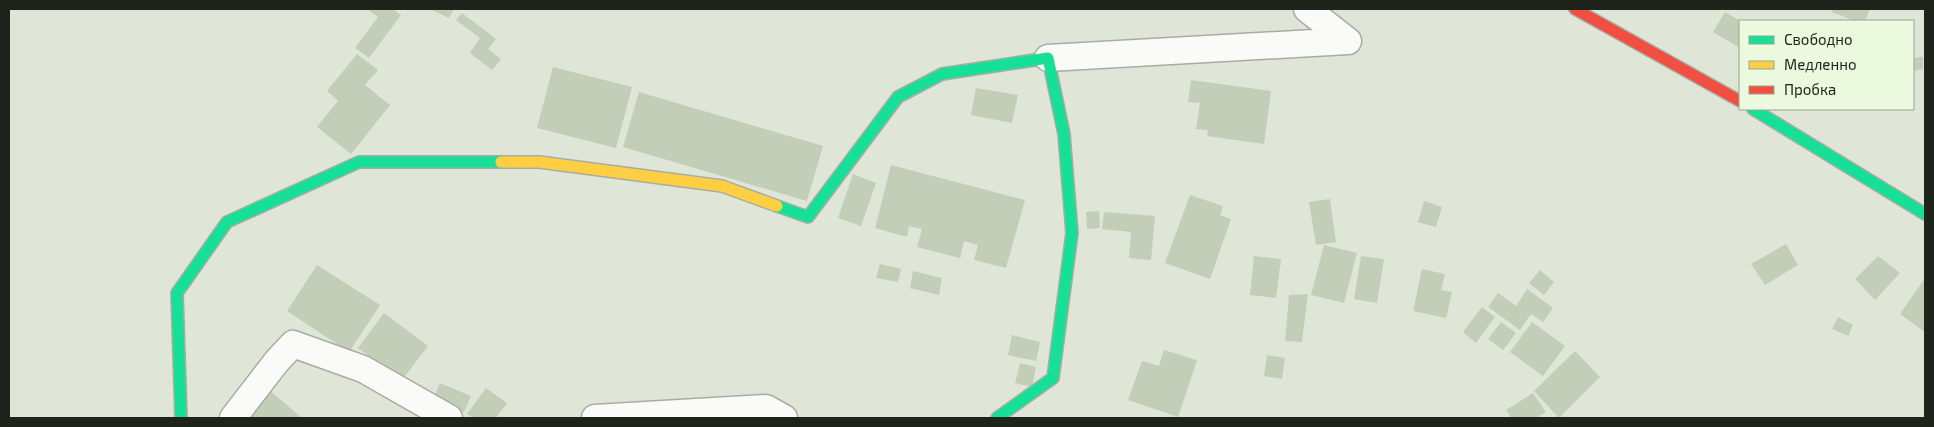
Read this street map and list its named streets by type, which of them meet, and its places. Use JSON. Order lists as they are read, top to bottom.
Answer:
{
  "legend": ["Свободно", "Медленно", "Пробка"]
}
